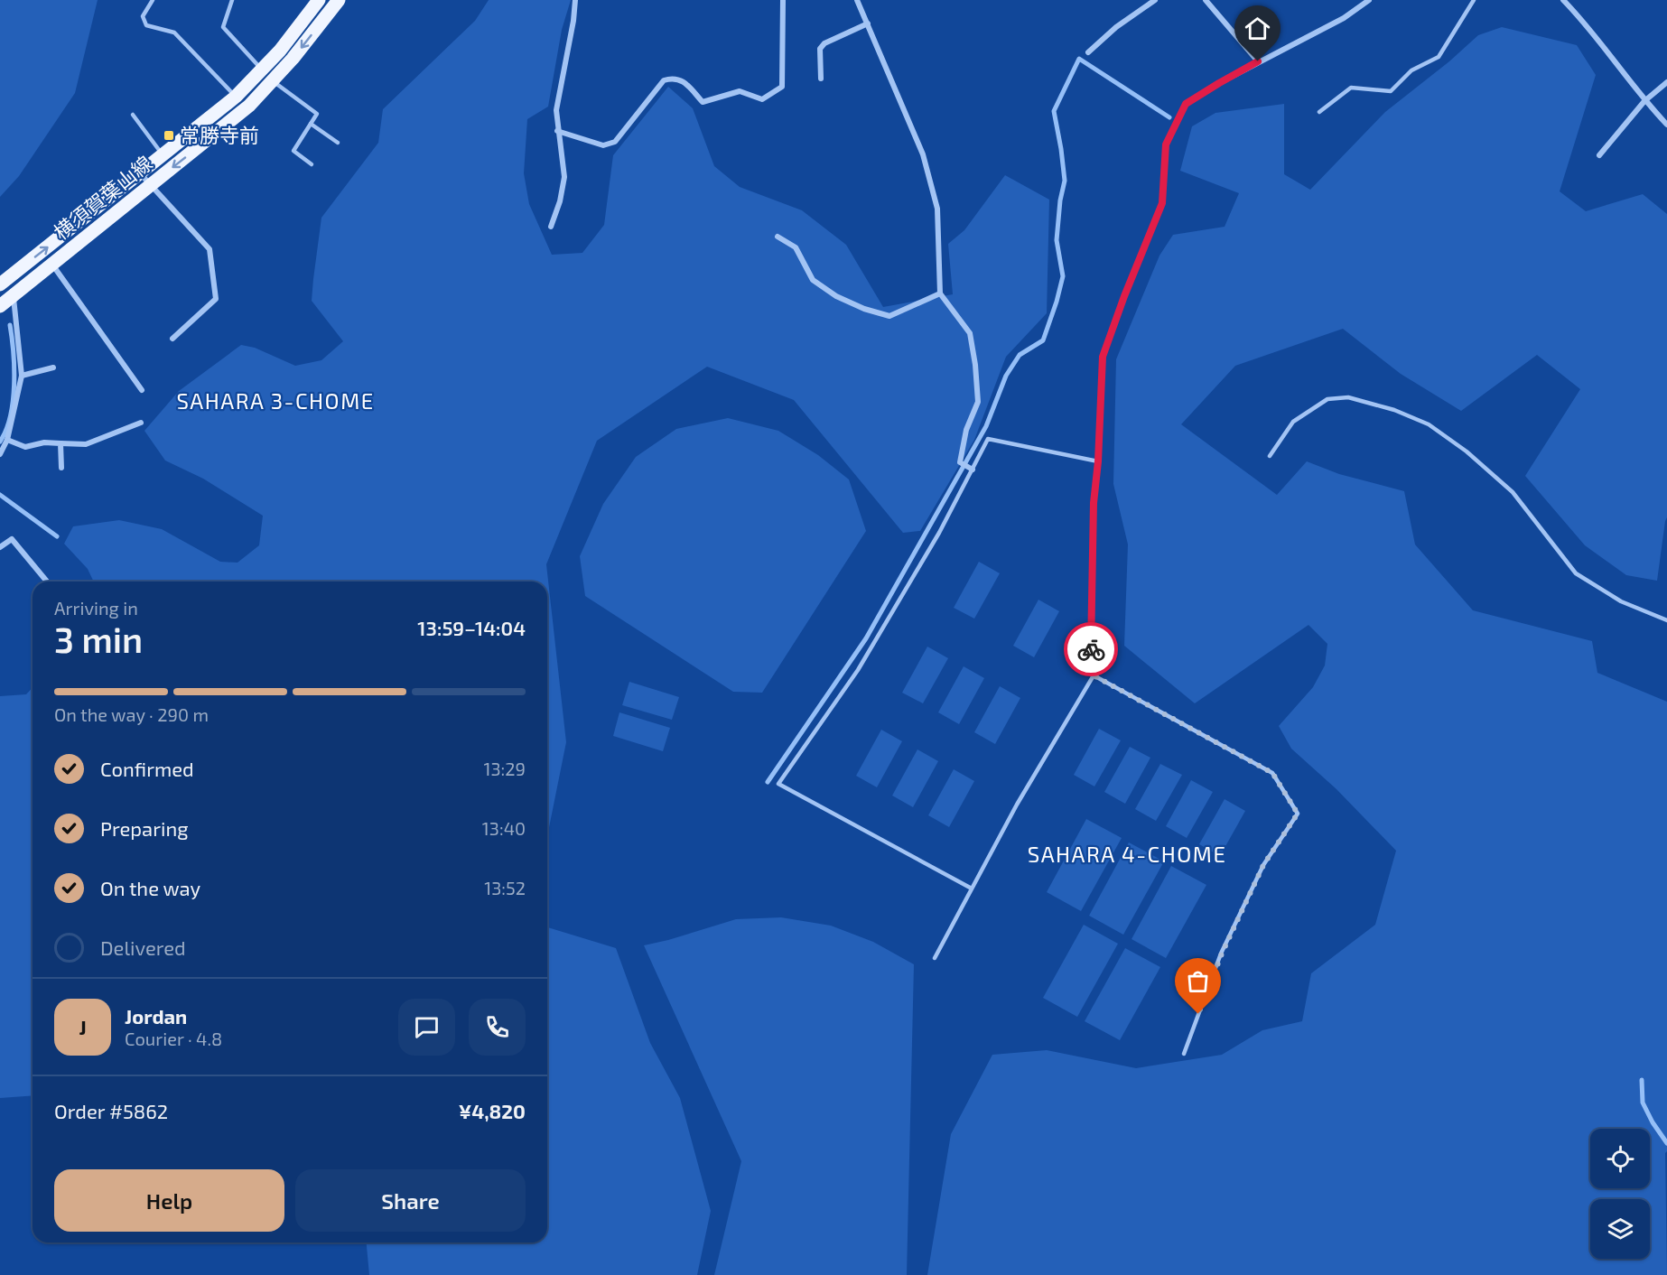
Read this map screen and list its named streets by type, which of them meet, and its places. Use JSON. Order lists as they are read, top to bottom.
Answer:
{
  "streets": {
    "main road": ["横須賀葉山線"]
  },
  "districts": ["SAHARA 3-CHOME", "SAHARA 4-CHOME"],
  "places": {
    "transit": ["常勝寺前"]
  },
  "page": {
    "heading": ["3 min", "Arriving in", "13:59–14:04"],
    "panel": [
      "Jordan",
      "Courier · 4.8",
      "Order #5862",
      "¥4,820"
    ],
    "bar": "On the way · 290 m",
    "list": [
      ["Confirmed", "13:29"],
      ["Preparing", "13:40"],
      ["On the way", "13:52"],
      "Delivered"
    ],
    "round": "J",
    "buttons": ["Help", "Share"]
  }
}
